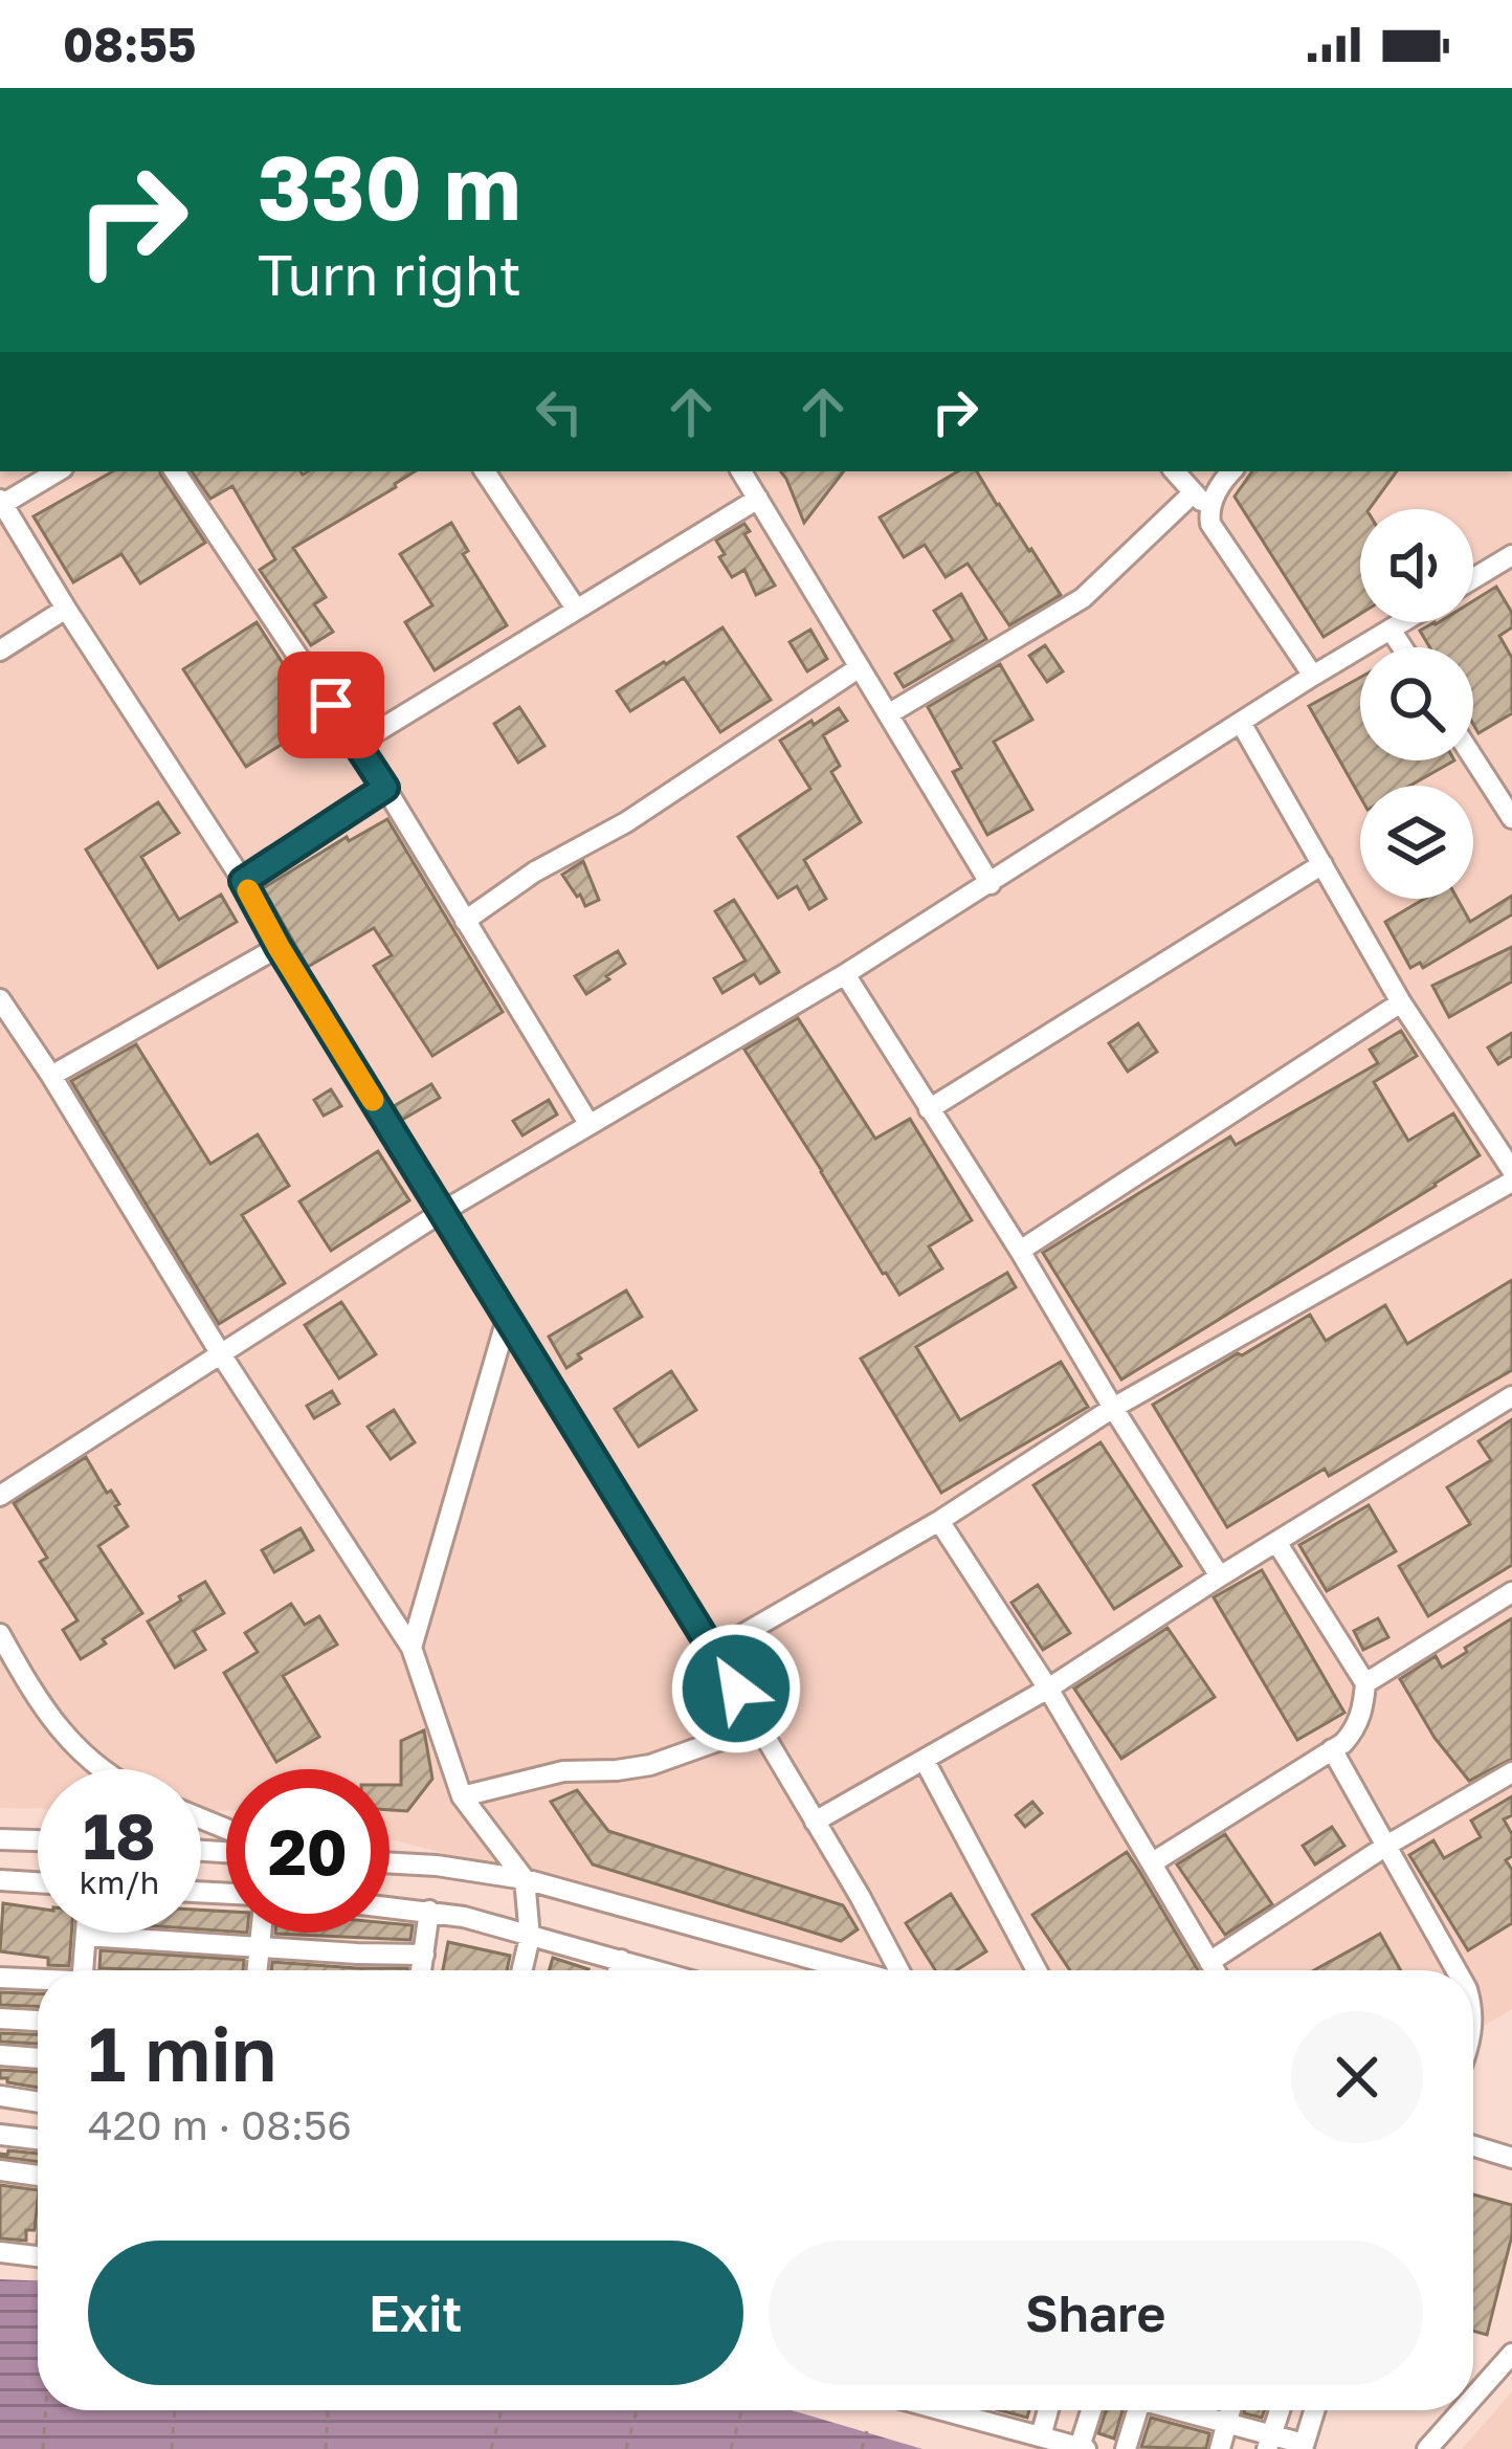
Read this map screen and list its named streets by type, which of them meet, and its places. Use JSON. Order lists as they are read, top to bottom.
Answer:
{
  "page": {
    "status": "08:55",
    "turn": ["330 m", "Turn right"],
    "speed": "18 km/h",
    "limit": "20",
    "heading": ["1 min", "420 m · 08:56"],
    "buttons": ["Exit", "Share"]
  }
}
